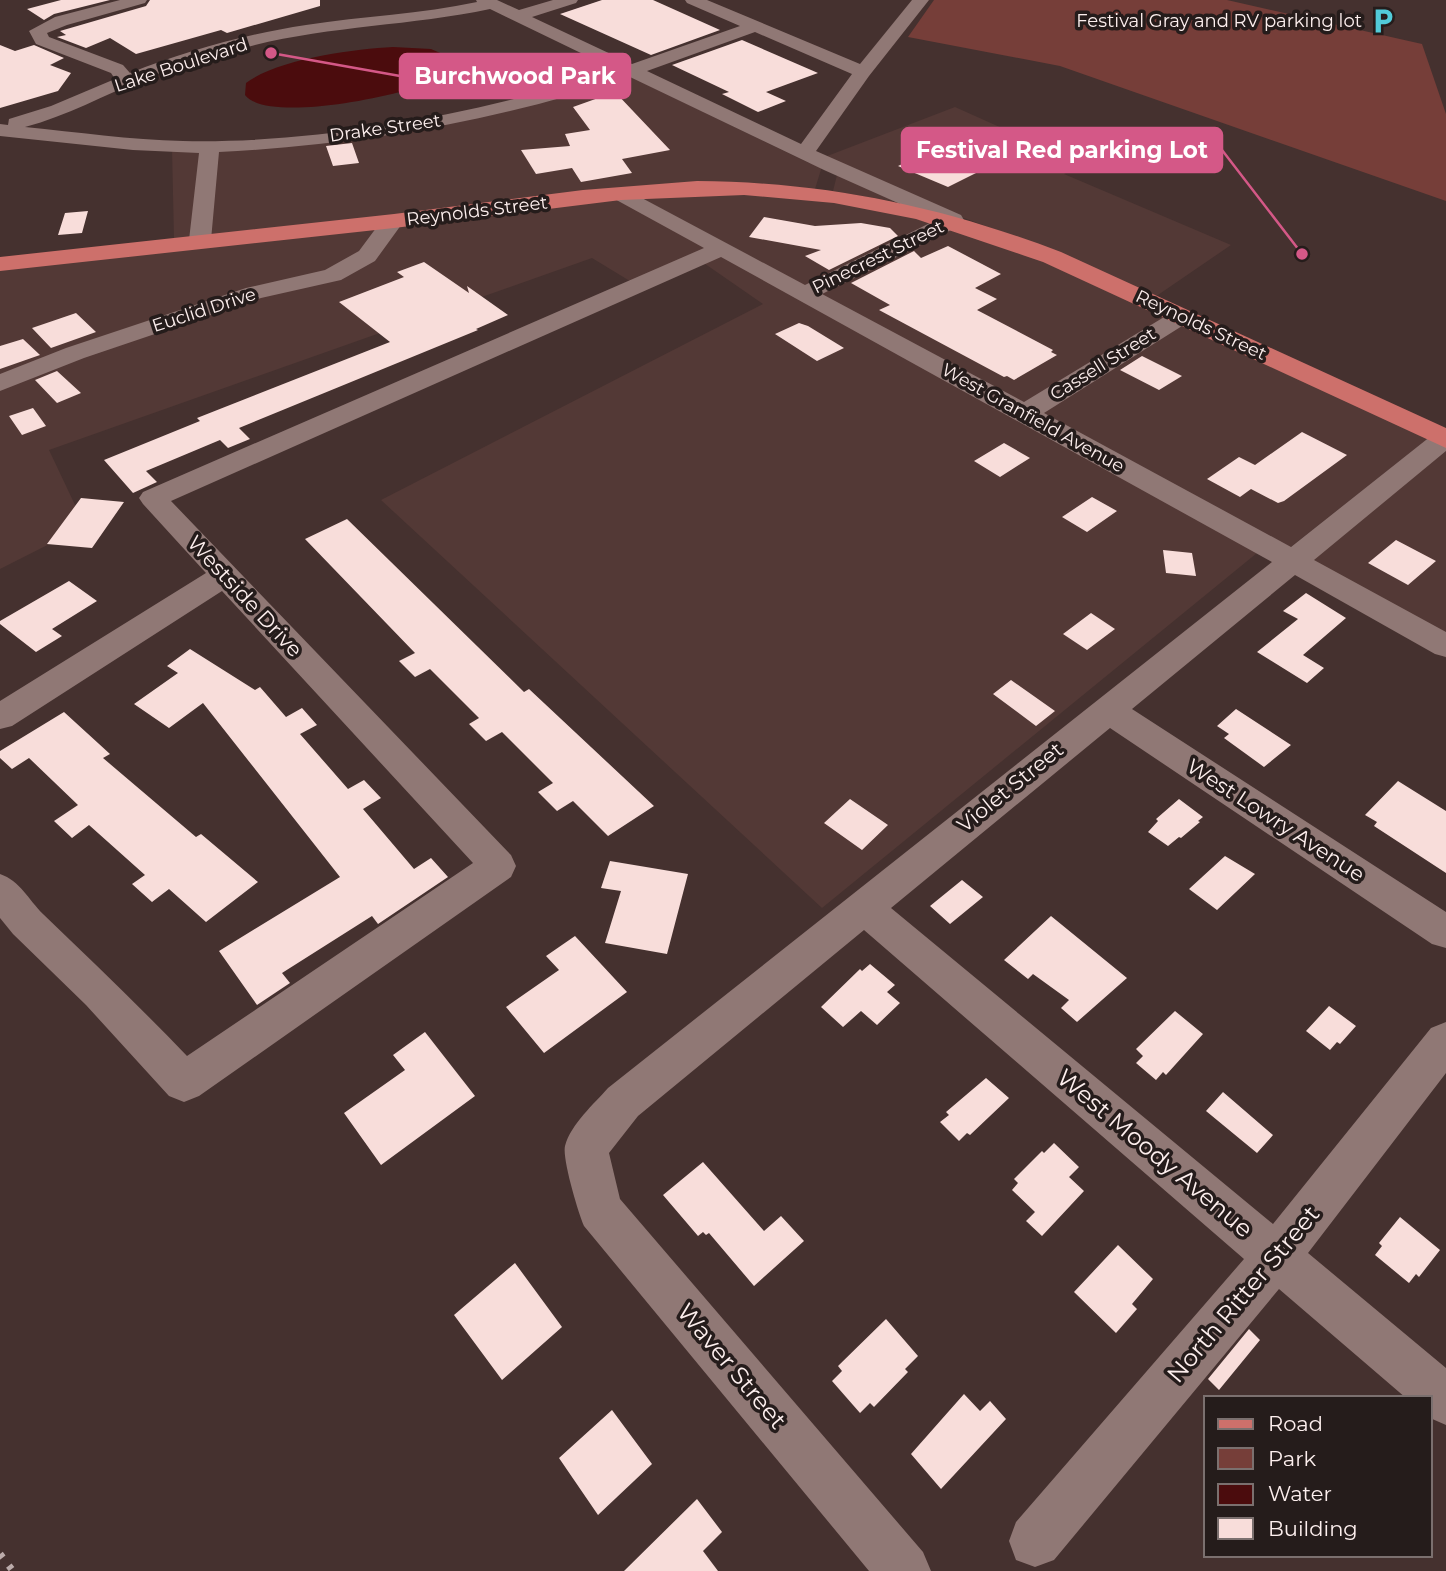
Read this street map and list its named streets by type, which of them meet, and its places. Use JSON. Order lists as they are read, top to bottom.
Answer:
{
  "streets": {
    "main road": ["Reynolds Street"],
    "street": [
      "Lake Boulevard",
      "Drake Street",
      "Pinecrest Street",
      "Euclid Drive",
      "Cassell Street",
      "West Granfield Avenue",
      "Westside Drive",
      "Violet Street",
      "West Lowry Avenue",
      "West Moody Avenue",
      "North Ritter Street",
      "Waver Street"
    ]
  },
  "crossings": [
    ["Lake Boulevard", "Drake Street"],
    ["Lake Boulevard", "Reynolds Street"],
    ["Drake Street", "Reynolds Street"],
    ["Reynolds Street", "Pinecrest Street"],
    ["Reynolds Street", "Euclid Drive"],
    ["Reynolds Street", "Cassell Street"],
    ["Reynolds Street", "West Granfield Avenue"],
    ["Reynolds Street", "Violet Street"],
    ["Pinecrest Street", "West Granfield Avenue"],
    ["Cassell Street", "West Granfield Avenue"],
    ["West Granfield Avenue", "Westside Drive"],
    ["West Granfield Avenue", "Violet Street"],
    ["Violet Street", "West Lowry Avenue"],
    ["Violet Street", "West Moody Avenue"],
    ["Violet Street", "Waver Street"],
    ["West Moody Avenue", "North Ritter Street"]
  ],
  "places": {
    "parking": ["Festival Gray and RV parking lot"],
    "other": ["Burchwood Park", "Festival Red parking Lot"]
  },
  "legend": [
    "Road",
    "Park",
    "Water",
    "Building"
  ]
}
